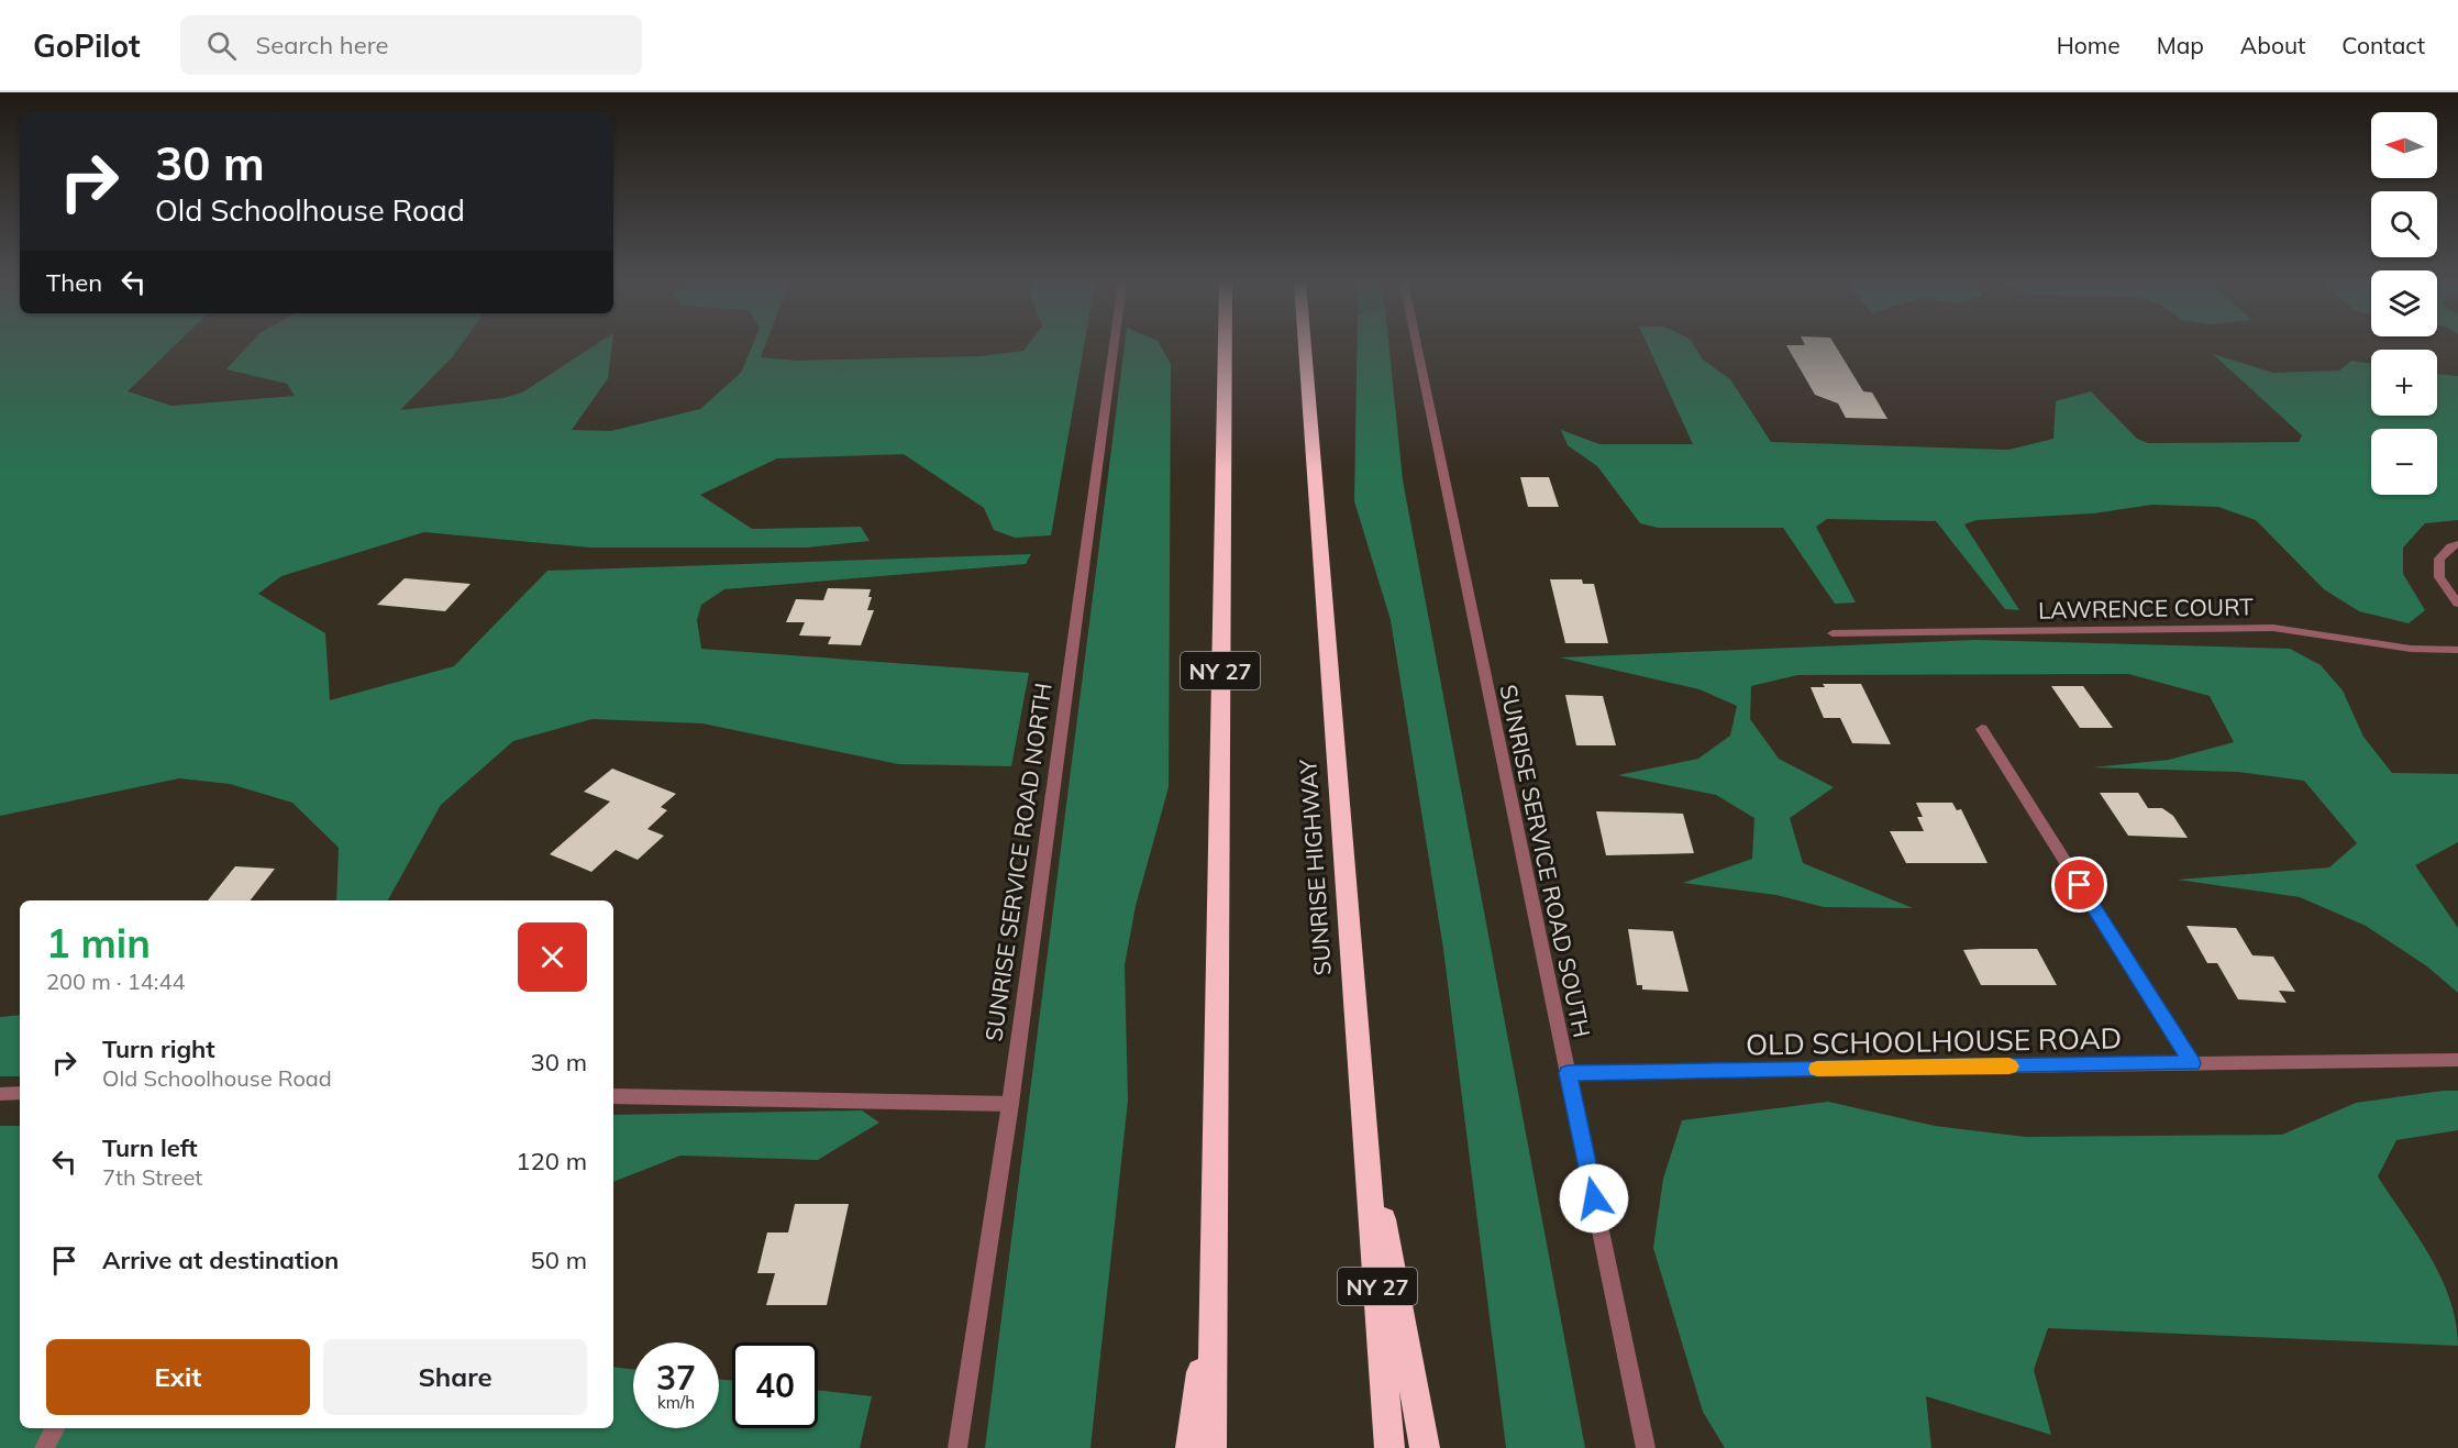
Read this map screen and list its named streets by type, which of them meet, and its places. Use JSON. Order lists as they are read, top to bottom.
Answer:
{
  "streets": {
    "highway": ["NY 27", "SUNRISE HIGHWAY"],
    "street": [
      "LAWRENCE COURT",
      "SUNRISE SERVICE ROAD SOUTH",
      "SUNRISE SERVICE ROAD NORTH",
      "OLD SCHOOLHOUSE ROAD"
    ]
  },
  "crossings": [
    ["SUNRISE SERVICE ROAD SOUTH", "OLD SCHOOLHOUSE ROAD"]
  ],
  "north": "left",
  "page": {
    "header": "GoPilot",
    "search": "Search here",
    "nav": [
      "Home",
      "Map",
      "About",
      "Contact"
    ],
    "map_buttons": ["+", "−"],
    "turn": ["30 m", "Old Schoolhouse Road"],
    "then": "Then",
    "heading": ["1 min", "200 m · 14:44"],
    "list": [
      {
        "name": "Turn right",
        "note": "Old Schoolhouse Road",
        "value": "30 m"
      },
      {
        "name": "Turn left",
        "note": "7th Street",
        "value": "120 m"
      },
      {
        "name": "Arrive at destination",
        "value": "50 m"
      }
    ],
    "buttons": ["Exit", "Share"],
    "speed": "37 km/h",
    "limit": "40"
  }
}
